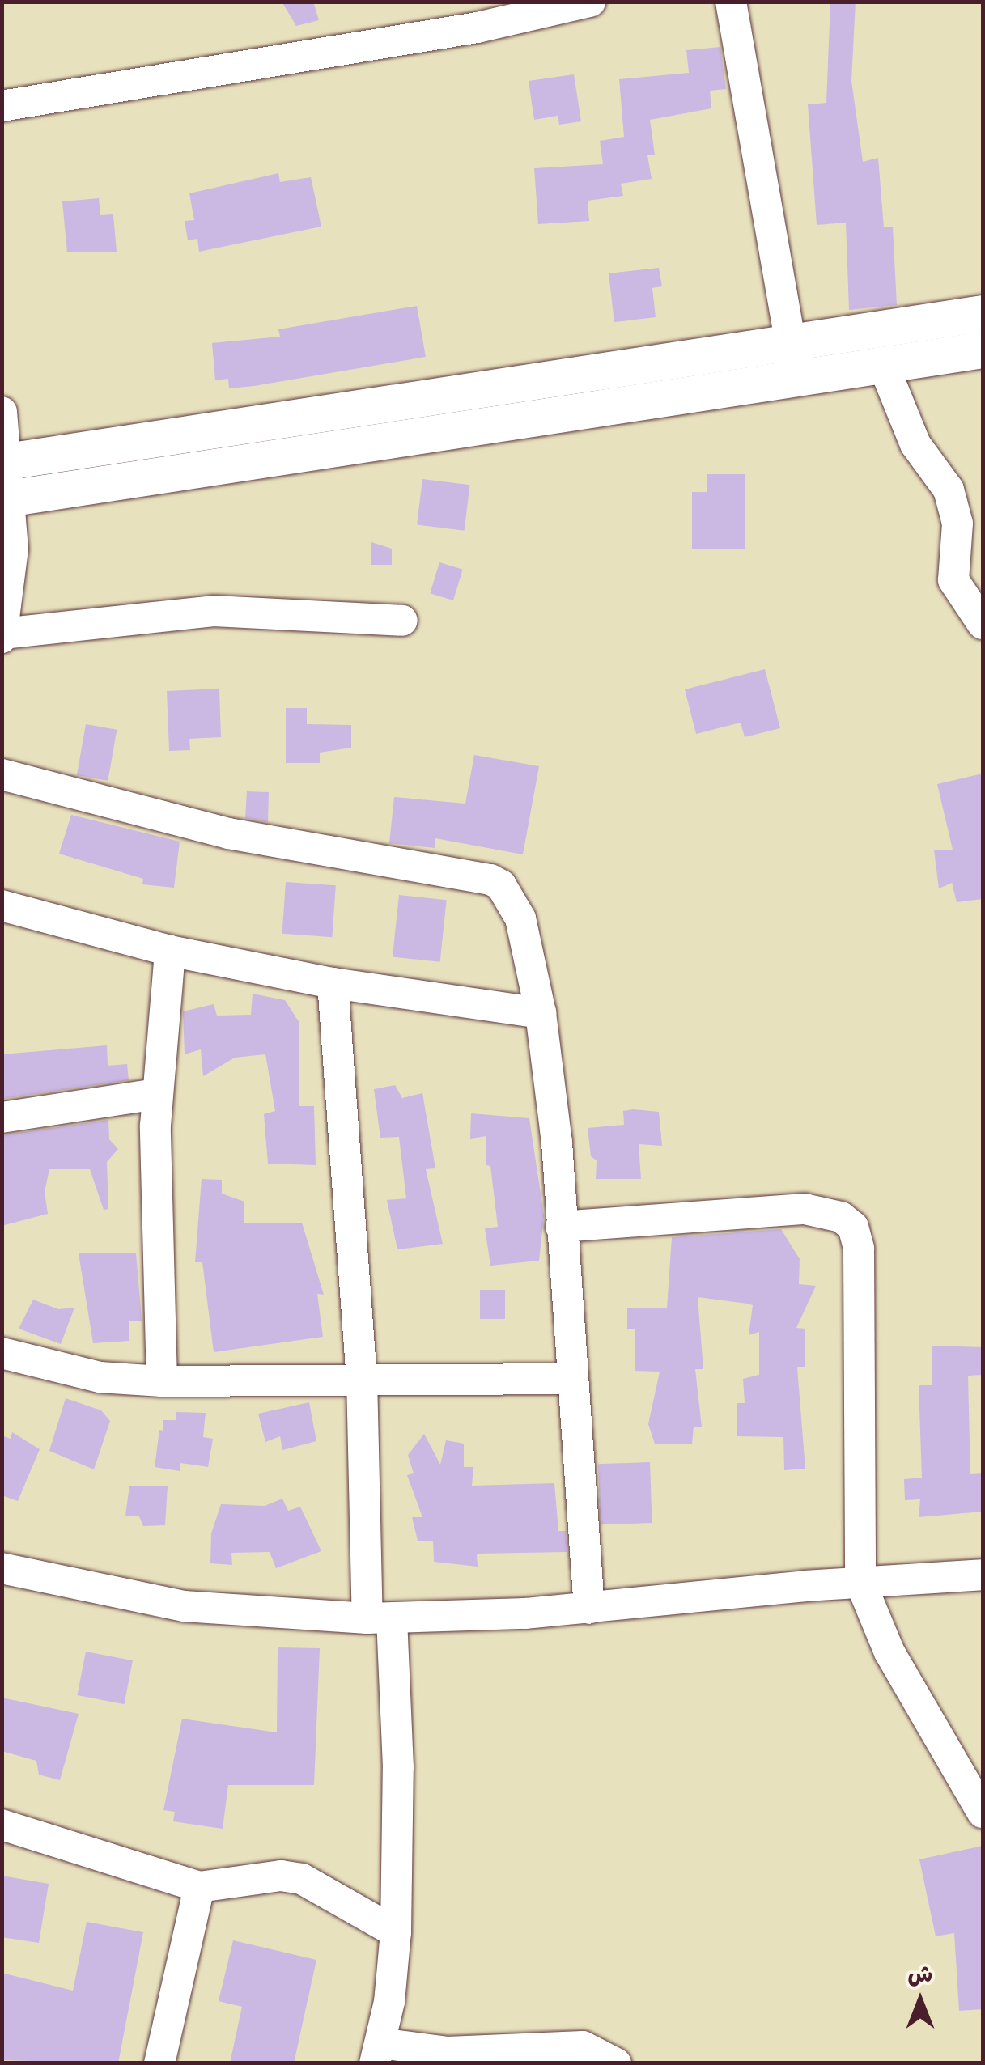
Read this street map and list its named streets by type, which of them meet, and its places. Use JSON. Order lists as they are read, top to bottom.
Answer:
{
  "north": "top"
}
